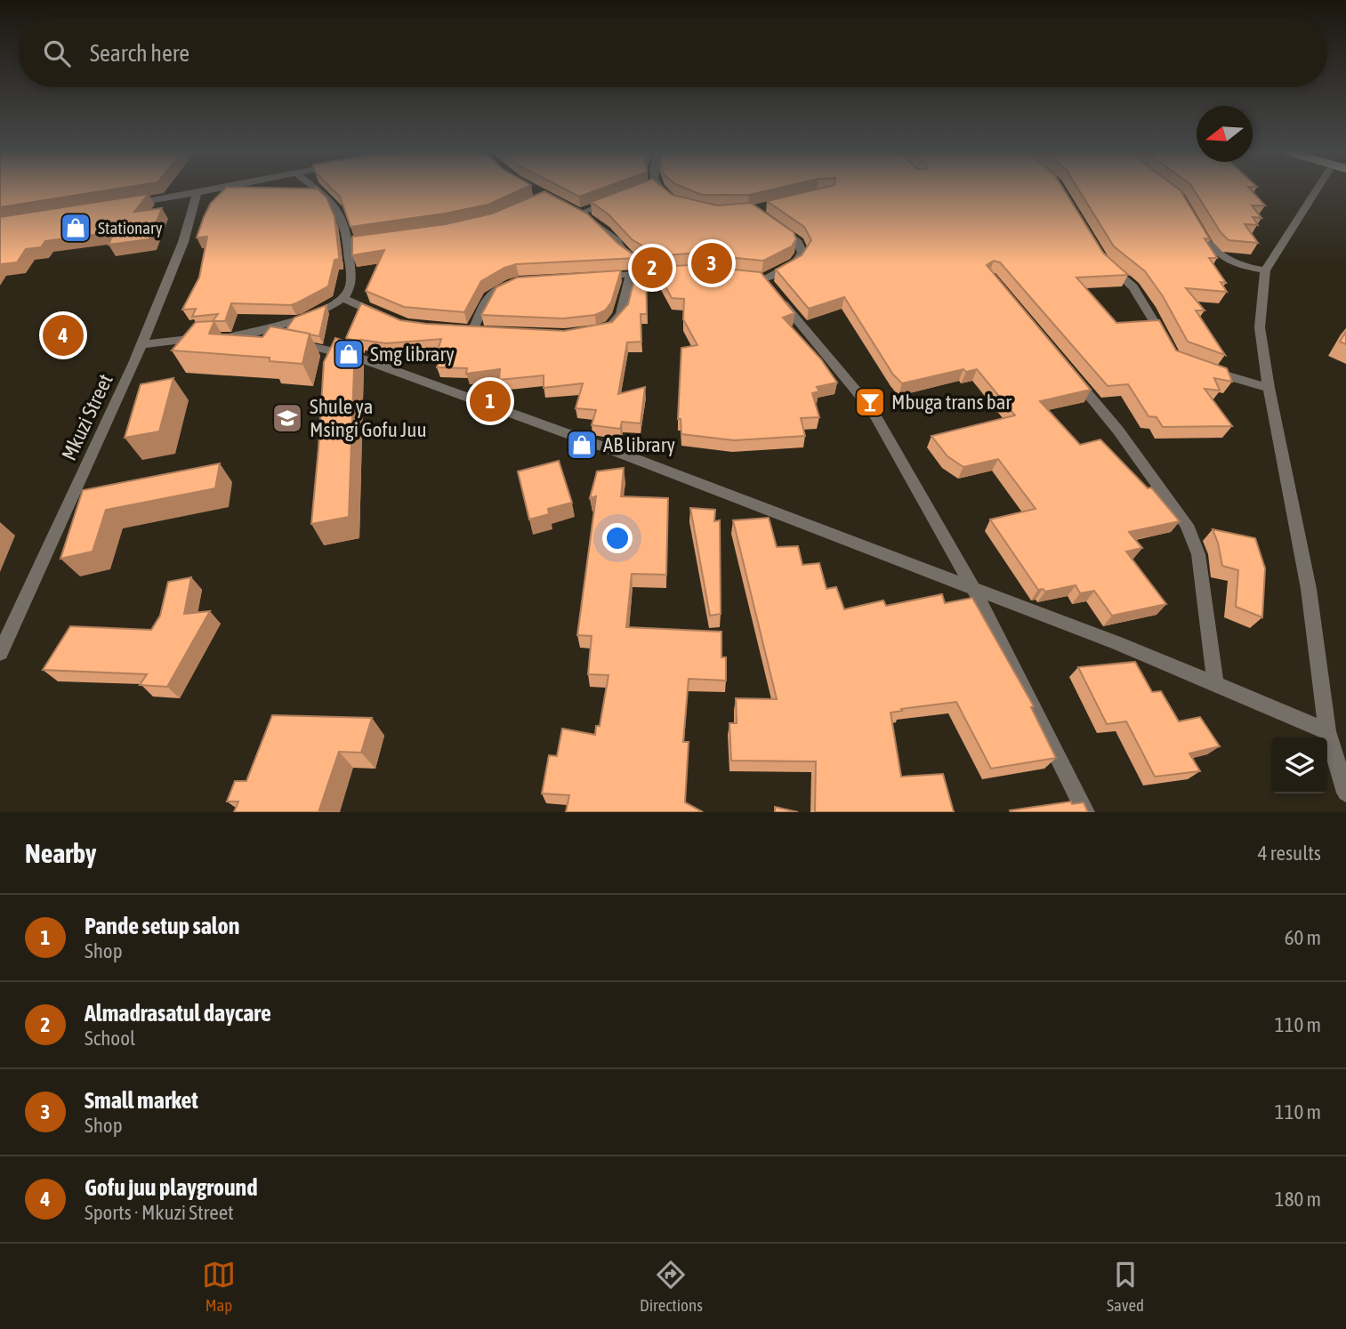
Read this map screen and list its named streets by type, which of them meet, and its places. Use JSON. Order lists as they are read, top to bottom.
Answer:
{
  "streets": {
    "street": ["Mkuzi Street"]
  },
  "places": {
    "shop": ["Stationary", "Smg library", "AB library"],
    "bar": ["Mbuga trans bar"],
    "school or university": ["Shule ya Msingi Gofu Juu"]
  },
  "north": "left",
  "page": {
    "search": "Search here",
    "pins": [
      "3",
      "2",
      "4",
      "1"
    ],
    "heading": ["Nearby", "4 results"],
    "list": [
      {
        "mark": "1",
        "name": "Pande setup salon",
        "note": "Shop",
        "value": "60 m"
      },
      {
        "mark": "2",
        "name": "Almadrasatul daycare",
        "note": "School",
        "value": "110 m"
      },
      {
        "mark": "3",
        "name": "Small market",
        "note": "Shop",
        "value": "110 m"
      },
      {
        "mark": "4",
        "name": "Gofu juu playground",
        "note": "Sports · Mkuzi Street",
        "value": "180 m"
      }
    ],
    "nav": ["Map", "Directions", "Saved"]
  }
}
